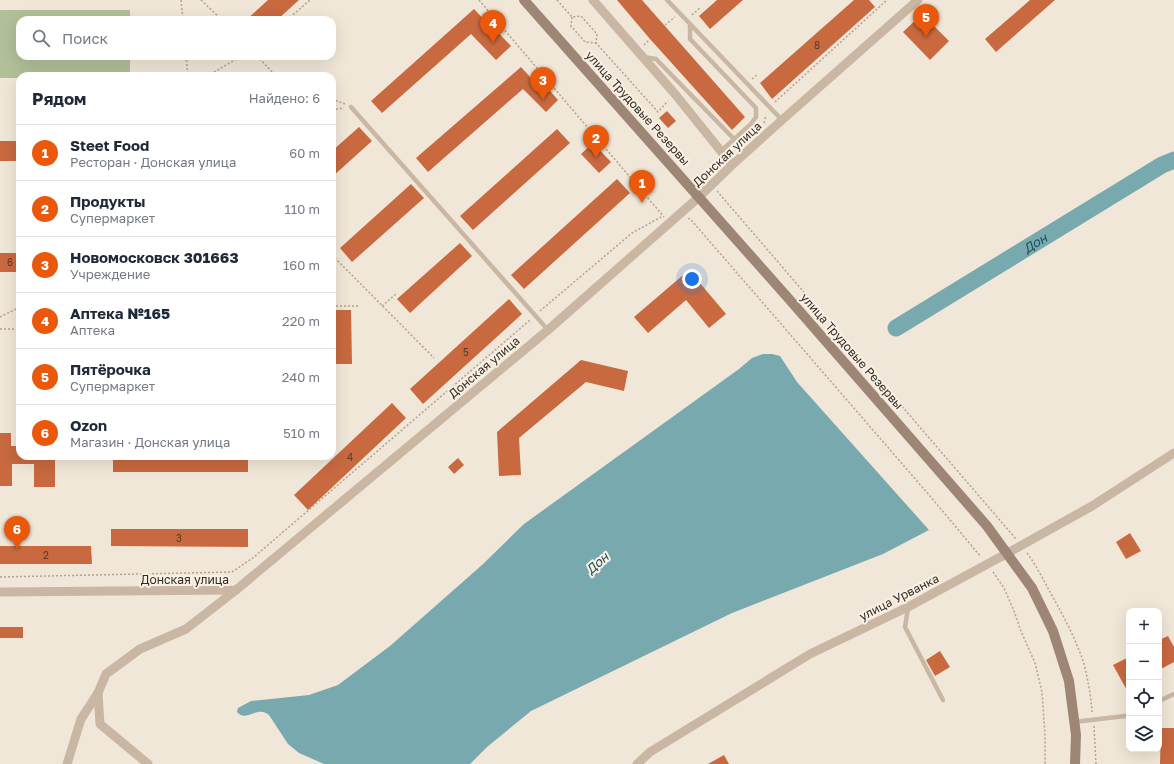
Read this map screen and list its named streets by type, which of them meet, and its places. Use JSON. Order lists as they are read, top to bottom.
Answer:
{
  "streets": {
    "street": ["улица Трудовые Резервы", "Донская улица", "улица Урванка"]
  },
  "crossings": [
    ["улица Трудовые Резервы", "Донская улица"],
    ["улица Трудовые Резервы", "улица Урванка"]
  ],
  "water": ["Дон"],
  "house_numbers": [
    "8",
    "6",
    "5",
    "4",
    "3",
    "2"
  ],
  "page": {
    "pins": [
      "5",
      "4",
      "3",
      "2",
      "1",
      "6"
    ],
    "search": "Поиск",
    "heading": ["Рядом", "Найдено: 6"],
    "list": [
      {
        "mark": "1",
        "name": "Steet Food",
        "note": "Ресторан · Донская улица",
        "value": "60 m"
      },
      {
        "mark": "2",
        "name": "Продукты",
        "note": "Супермаркет",
        "value": "110 m"
      },
      {
        "mark": "3",
        "name": "Новомосковск 301663",
        "note": "Учреждение",
        "value": "160 m"
      },
      {
        "mark": "4",
        "name": "Аптека №165",
        "note": "Аптека",
        "value": "220 m"
      },
      {
        "mark": "5",
        "name": "Пятёрочка",
        "note": "Супермаркет",
        "value": "240 m"
      },
      {
        "mark": "6",
        "name": "Ozon",
        "note": "Магазин · Донская улица",
        "value": "510 m"
      }
    ],
    "map_buttons": ["+", "−"]
  }
}
